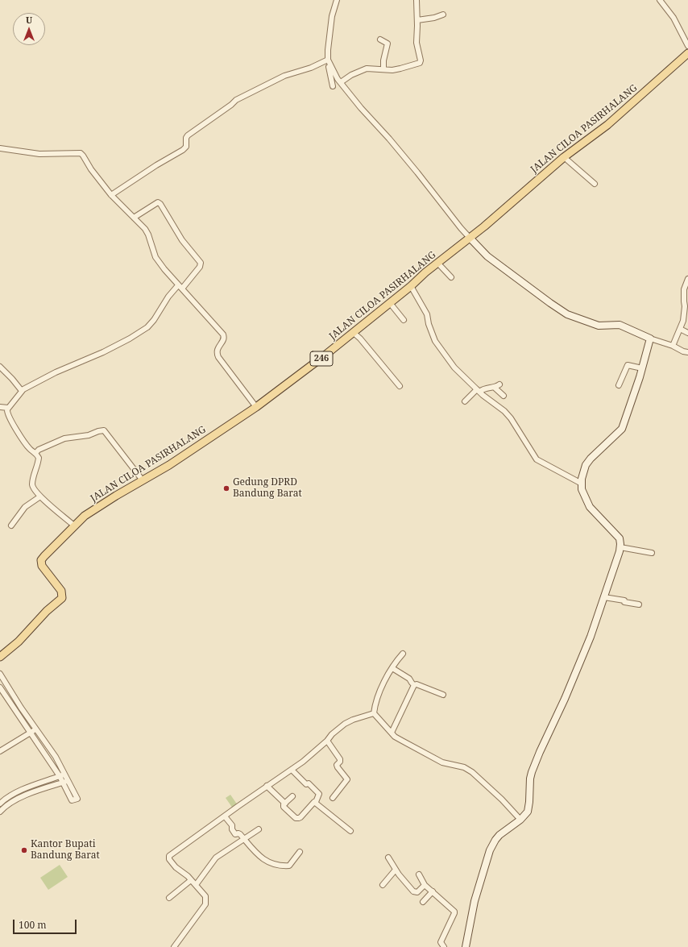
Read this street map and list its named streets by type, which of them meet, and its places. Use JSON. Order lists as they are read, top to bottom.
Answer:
{
  "streets": {
    "main road": ["JALAN CILOA PASIRHALANG", "246"]
  },
  "places": ["Gedung DPRD Bandung Barat", "Kantor Bupati Bandung Barat"],
  "scale_bar": "100 m",
  "north": "top"
}
